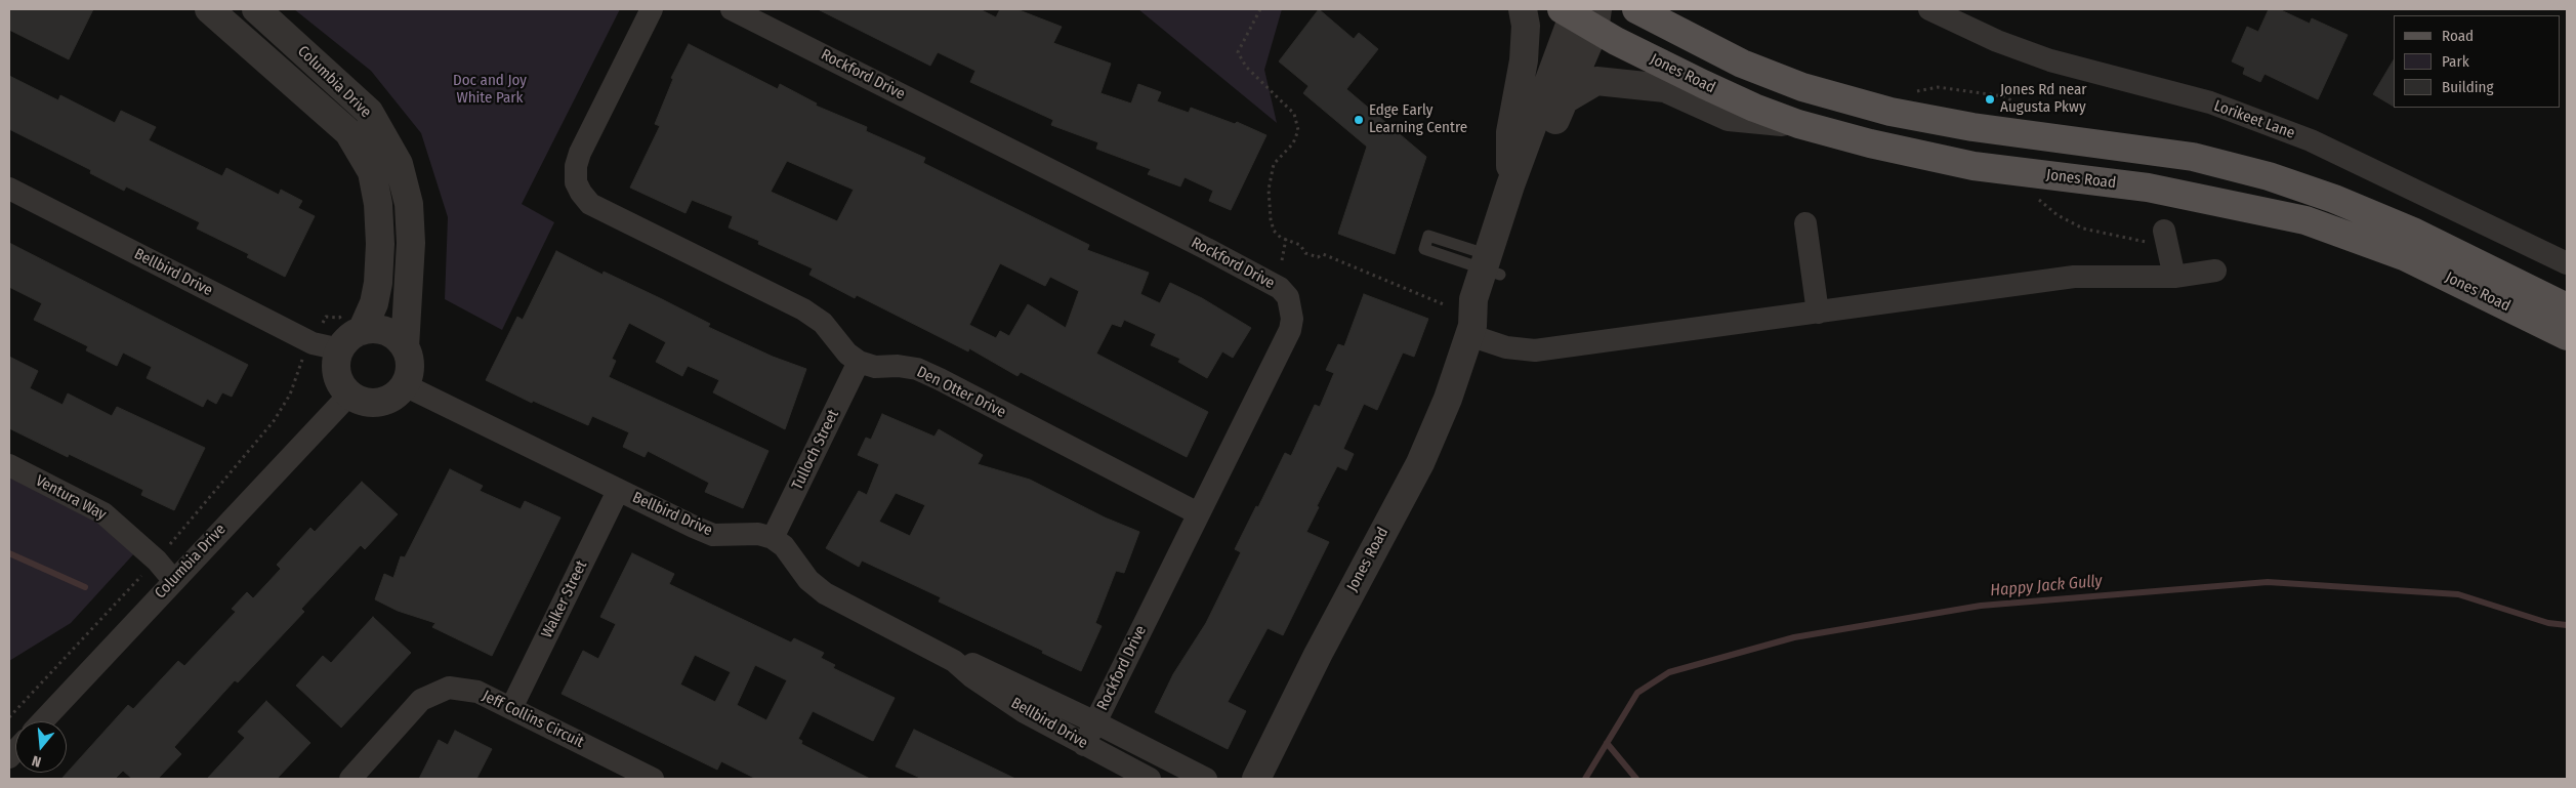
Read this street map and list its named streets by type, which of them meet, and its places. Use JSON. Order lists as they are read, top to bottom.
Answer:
{
  "streets": {
    "main road": ["Jones Road"],
    "street": [
      "Rockford Drive",
      "Columbia Drive",
      "Lorikeet Lane",
      "Bellbird Drive",
      "Den Otter Drive",
      "Tulloch Street",
      "Ventura Way",
      "Walker Street",
      "Jeff Collins Circuit"
    ]
  },
  "crossings": [
    ["Rockford Drive", "Bellbird Drive"],
    ["Rockford Drive", "Den Otter Drive"],
    ["Columbia Drive", "Bellbird Drive"],
    ["Columbia Drive", "Ventura Way"],
    ["Bellbird Drive", "Tulloch Street"],
    ["Bellbird Drive", "Walker Street"],
    ["Den Otter Drive", "Tulloch Street"],
    ["Walker Street", "Jeff Collins Circuit"]
  ],
  "water": ["Happy Jack Gully"],
  "parks": ["Doc and Joy White Park"],
  "places": ["Jones Rd near Augusta Pkwy", "Edge Early Learning Centre"],
  "legend": ["Road", "Park", "Building"],
  "north": "bottom"
}
